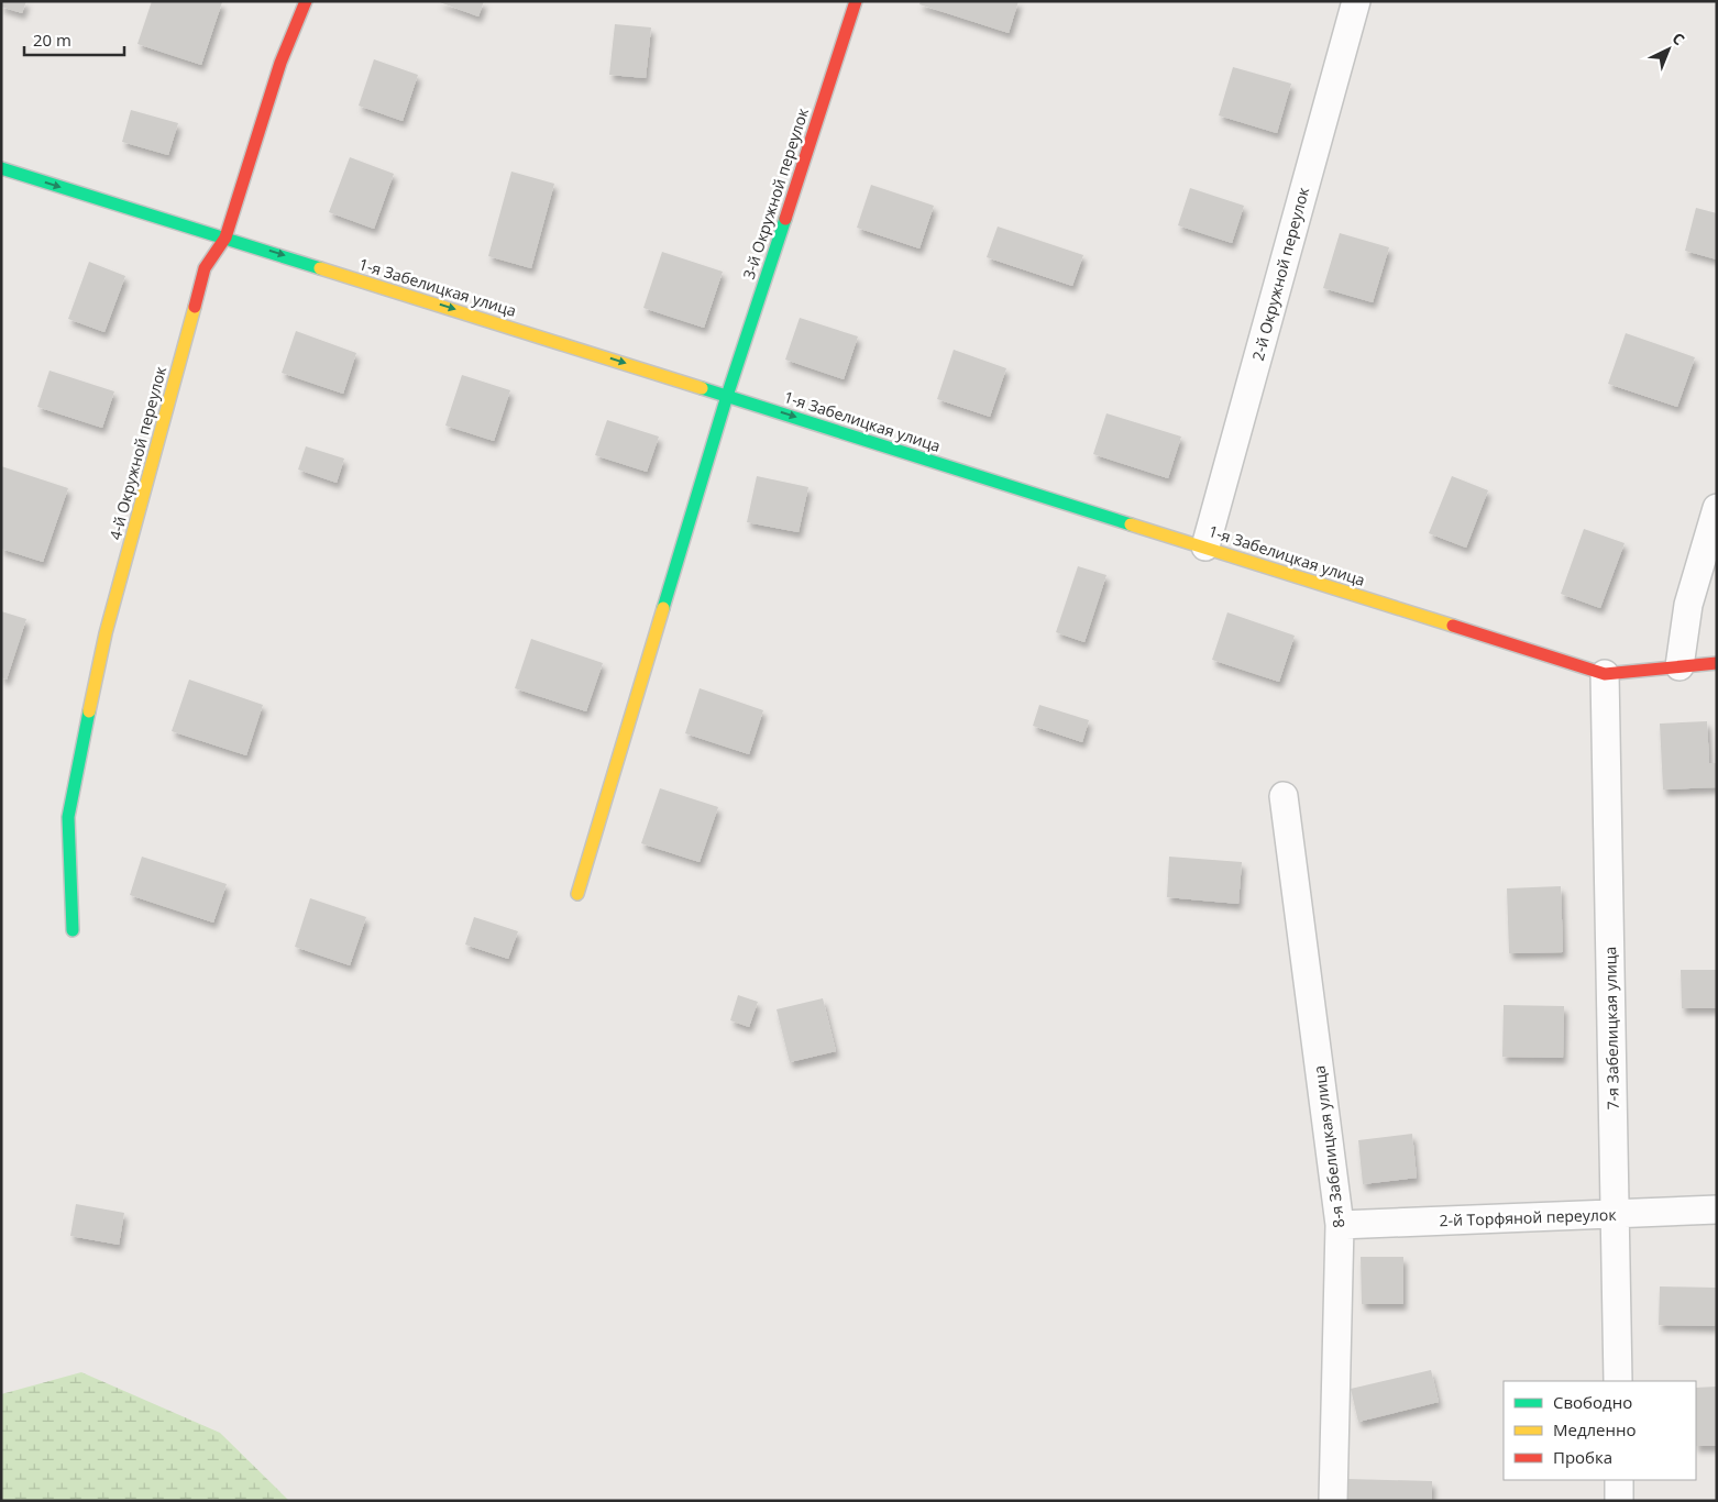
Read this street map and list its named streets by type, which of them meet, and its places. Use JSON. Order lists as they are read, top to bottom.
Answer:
{
  "streets": {
    "street": [
      "3-й Окружной переулок",
      "2-й Окружной переулок",
      "1-я Забелицкая улица",
      "4-й Окружной переулок",
      "7-я Забелицкая улица",
      "8-я Забелицкая улица",
      "2-й Торфяной переулок"
    ]
  },
  "crossings": [
    ["3-й Окружной переулок", "1-я Забелицкая улица"],
    ["2-й Окружной переулок", "1-я Забелицкая улица"],
    ["1-я Забелицкая улица", "4-й Окружной переулок"],
    ["1-я Забелицкая улица", "7-я Забелицкая улица"],
    ["7-я Забелицкая улица", "2-й Торфяной переулок"],
    ["8-я Забелицкая улица", "2-й Торфяной переулок"]
  ],
  "one_way": ["1-я Забелицкая улица"],
  "legend": ["Свободно", "Медленно", "Пробка"],
  "scale_bar": "20 m",
  "north": "top right"
}
